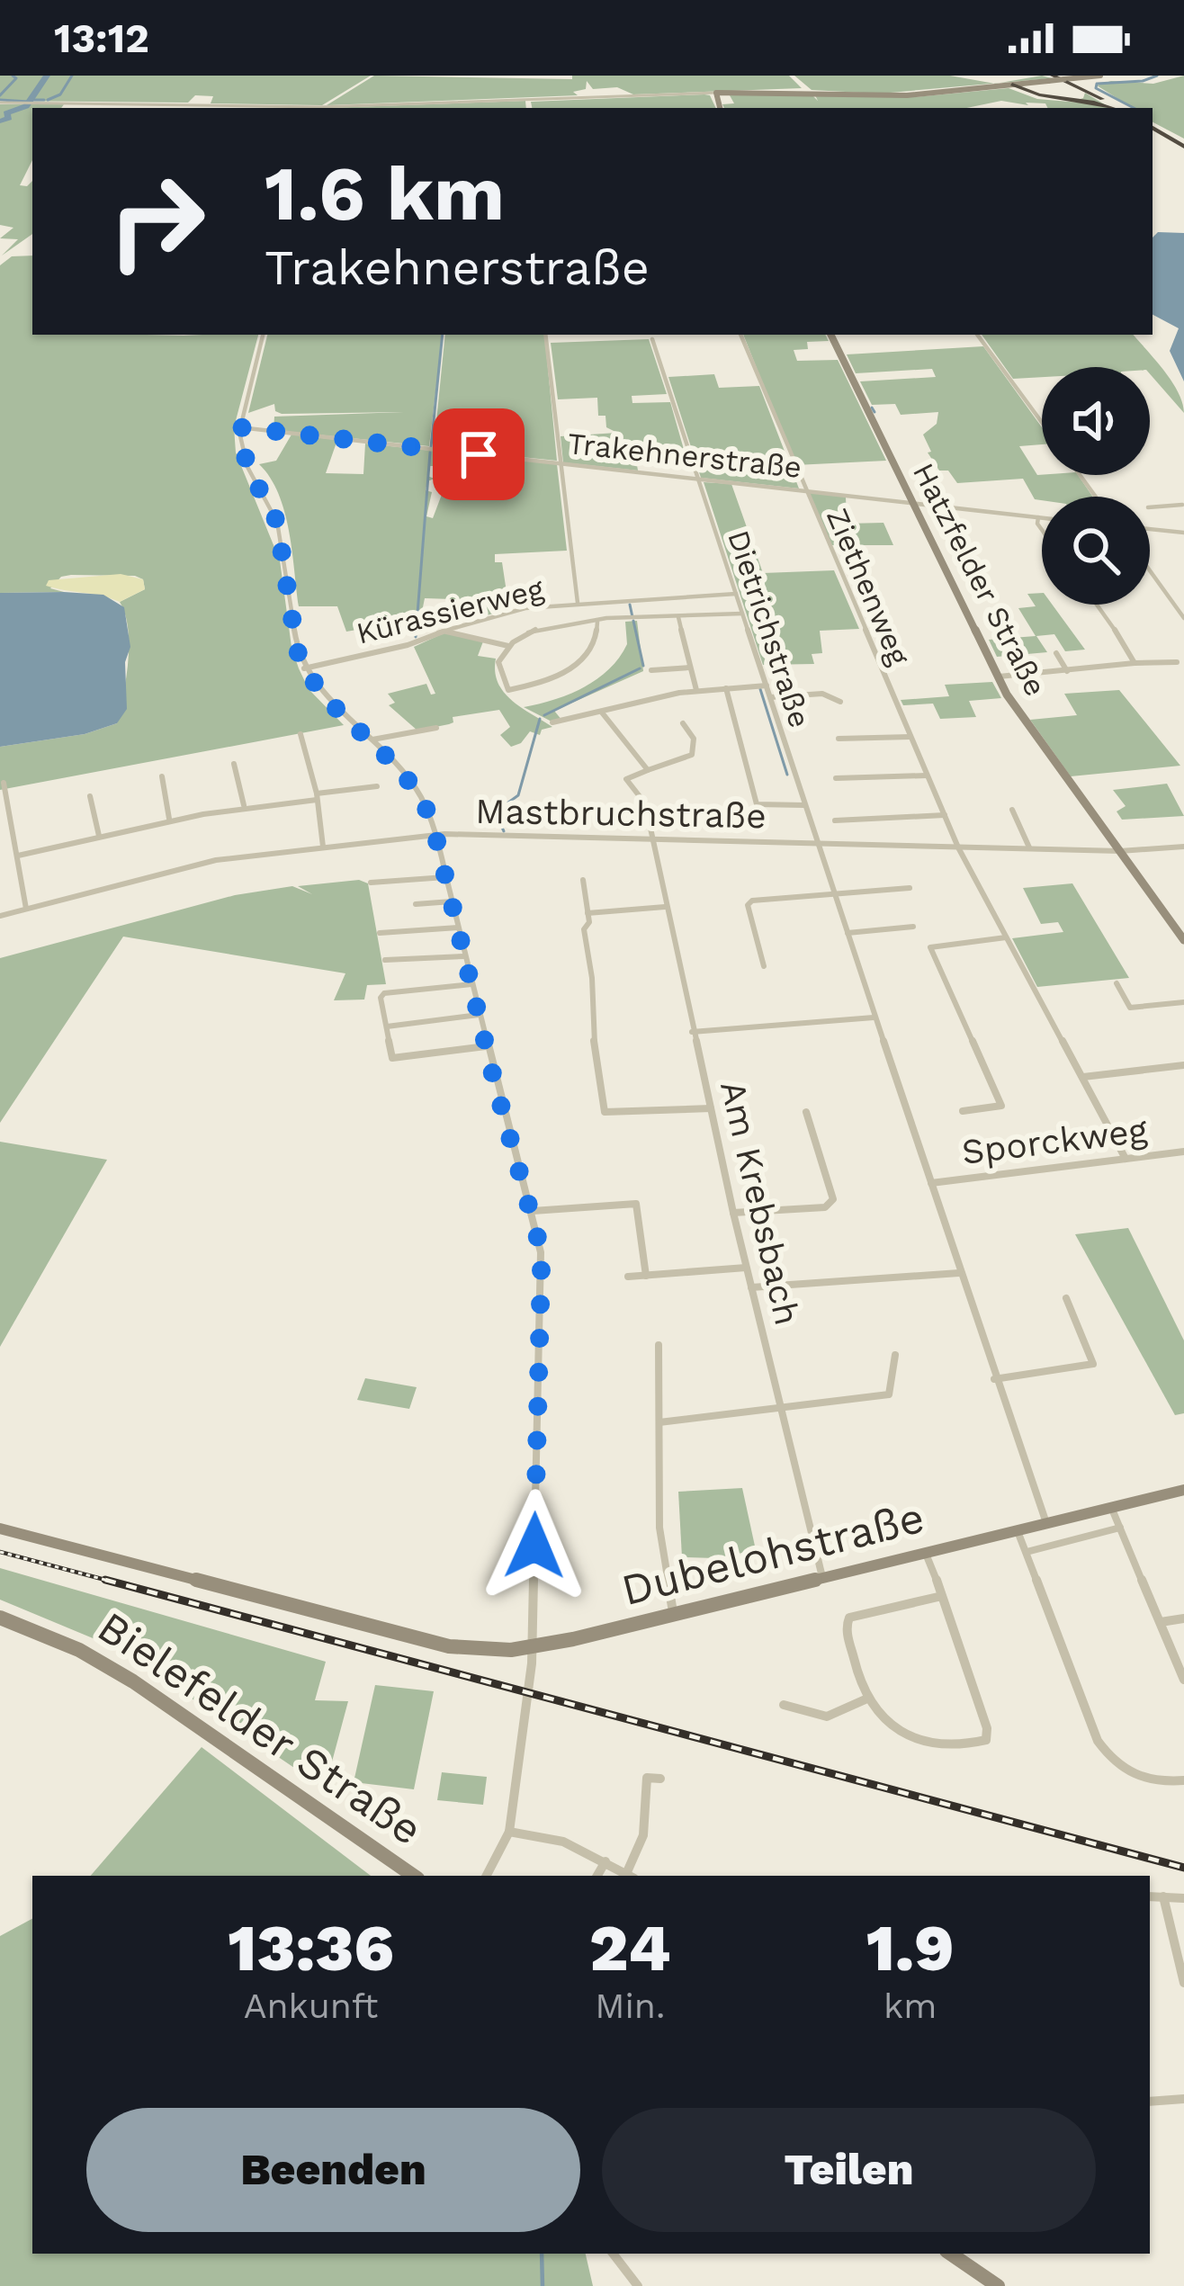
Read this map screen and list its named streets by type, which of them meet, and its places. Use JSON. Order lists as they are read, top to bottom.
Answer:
{
  "streets": {
    "street": [
      "Trakehnerstraße",
      "Hatzfelder Straße",
      "Ziethenweg",
      "Kürassierweg",
      "Dietrichstraße",
      "Mastbruchstraße",
      "Sporckweg",
      "Am Krebsbach",
      "Dubelohstraße",
      "Bielefelder Straße"
    ]
  },
  "crossings": [
    ["Trakehnerstraße", "Hatzfelder Straße"],
    ["Trakehnerstraße", "Ziethenweg"],
    ["Trakehnerstraße", "Dietrichstraße"],
    ["Hatzfelder Straße", "Mastbruchstraße"],
    ["Ziethenweg", "Mastbruchstraße"],
    ["Ziethenweg", "Sporckweg"],
    ["Kürassierweg", "Dietrichstraße"],
    ["Dietrichstraße", "Mastbruchstraße"],
    ["Dietrichstraße", "Sporckweg"],
    ["Dietrichstraße", "Dubelohstraße"],
    ["Mastbruchstraße", "Am Krebsbach"],
    ["Am Krebsbach", "Dubelohstraße"]
  ],
  "page": {
    "status": "13:12",
    "turn": ["1.6 km", "Trakehnerstraße"],
    "eta": [
      "13:36",
      "Ankunft",
      "24",
      "Min.",
      "1.9",
      "km"
    ],
    "buttons": ["Beenden", "Teilen"]
  }
}
